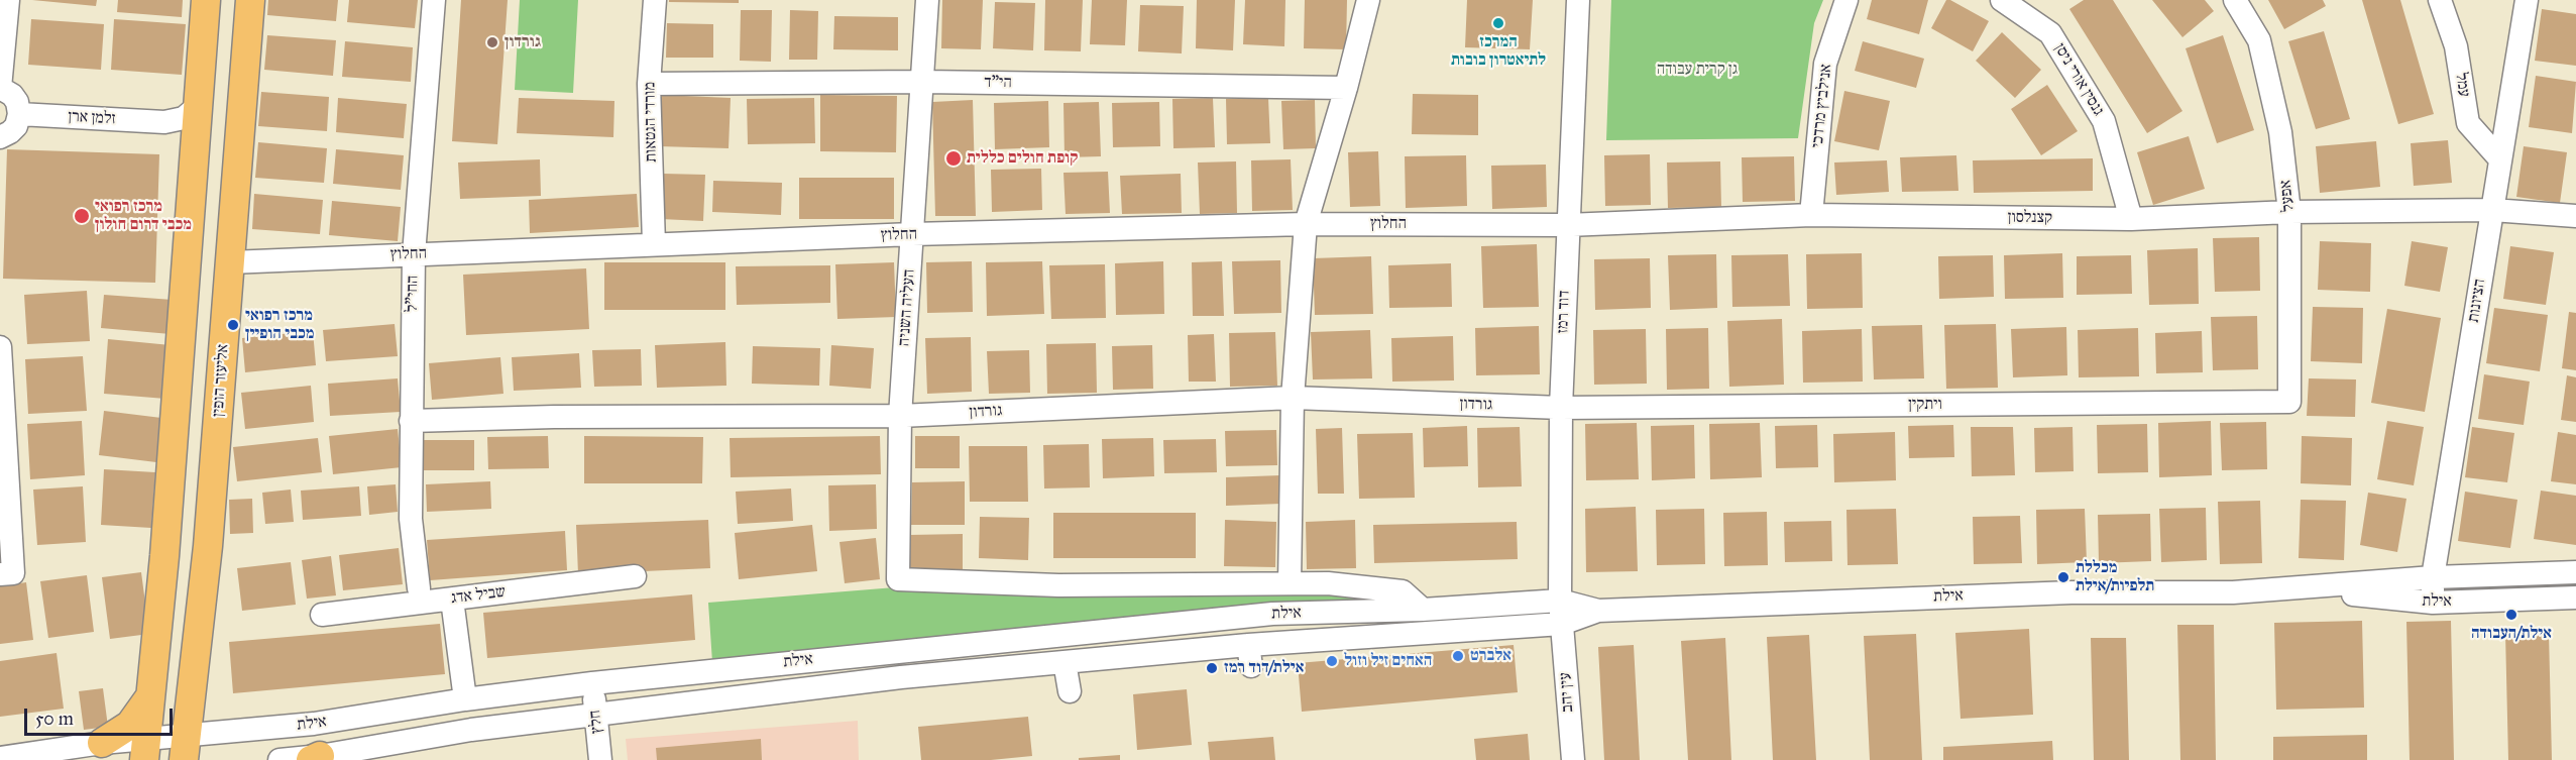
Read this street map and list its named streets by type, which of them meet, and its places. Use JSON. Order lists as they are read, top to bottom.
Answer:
{
  "streets": {
    "main road": ["אליעזר הופין"],
    "street": [
      "גנסין אורי ניסן",
      "הי\"ד",
      "עמל",
      "אנילביץ מרדכי",
      "זלמן ארן",
      "מורדי הגטאות",
      "אפעל",
      "קצנלסון",
      "החלוץ",
      "החי\"ל",
      "הציונות",
      "העליה השניה",
      "דוד רמז",
      "גורדון",
      "ויתקין",
      "שביל אדג",
      "אילת",
      "עין יהב",
      "חלץ"
    ]
  },
  "crossings": [
    ["גנסין אורי ניסן", "קצנלסון"],
    ["הי\"ד", "מורדי הגטאות"],
    ["הי\"ד", "העליה השניה"],
    ["עמל", "הציונות"],
    ["אנילביץ מרדכי", "קצנלסון"],
    ["מורדי הגטאות", "החלוץ"],
    ["אפעל", "קצנלסון"],
    ["אפעל", "ויתקין"],
    ["קצנלסון", "החלוץ"],
    ["קצנלסון", "הציונות"],
    ["קצנלסון", "דוד רמז"],
    ["החלוץ", "החי\"ל"],
    ["החלוץ", "העליה השניה"],
    ["החלוץ", "דוד רמז"],
    ["החלוץ", "אליעזר הופין"],
    ["החי\"ל", "גורדון"],
    ["הציונות", "אילת"],
    ["העליה השניה", "גורדון"],
    ["דוד רמז", "גורדון"],
    ["דוד רמז", "ויתקין"],
    ["דוד רמז", "אילת"],
    ["דוד רמז", "עין יהב"],
    ["אליעזר הופין", "אילת"],
    ["גורדון", "ויתקין"],
    ["אילת", "עין יהב"],
    ["אילת", "חלץ"]
  ],
  "parks": ["גן קרית עבודה"],
  "places": [
    "המרכז לתיאטרון בובות",
    "גורדון",
    "קופת חולים כללית",
    "מרכז רפואי מכבי דרום חולון",
    "מרכז רפואי מכבי הופיין",
    "מכללת תלפיות/אילת",
    "אילת/העבודה",
    "אלברט",
    "האחים זיל וזול",
    "אילת/דוד רמז"
  ],
  "scale_bar": "50 m"
}
